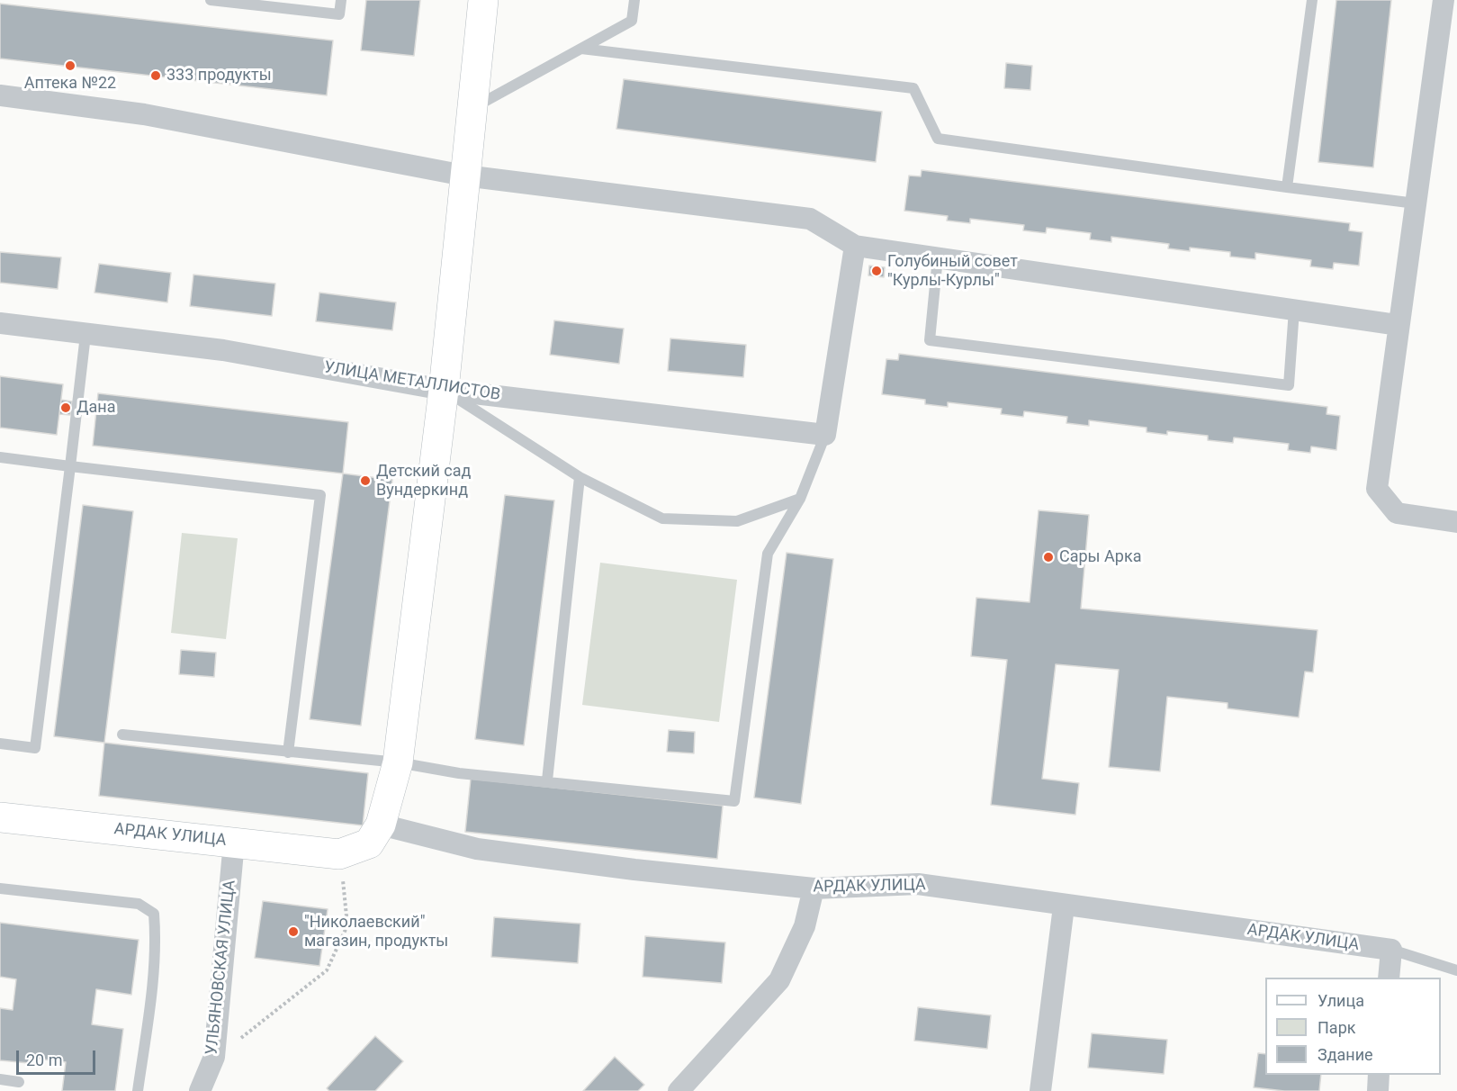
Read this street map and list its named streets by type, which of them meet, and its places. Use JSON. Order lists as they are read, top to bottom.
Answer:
{
  "streets": {
    "street": ["УЛИЦА МЕТАЛЛИСТОВ", "АРДАК УЛИЦА", "УЛЬЯНОВСКАЯ УЛИЦА"]
  },
  "crossings": [
    ["АРДАК УЛИЦА", "УЛЬЯНОВСКАЯ УЛИЦА"]
  ],
  "places": [
    "Аптека №22",
    "333 продукты",
    "Голубиный совет \"Курлы-Курлы\"",
    "Дана",
    "Детский сад Вундеркинд",
    "Сары Арка",
    "\"Николаевский\" магазин, продукты"
  ],
  "legend": ["Улица", "Парк", "Здание"],
  "scale_bar": "20 m"
}
